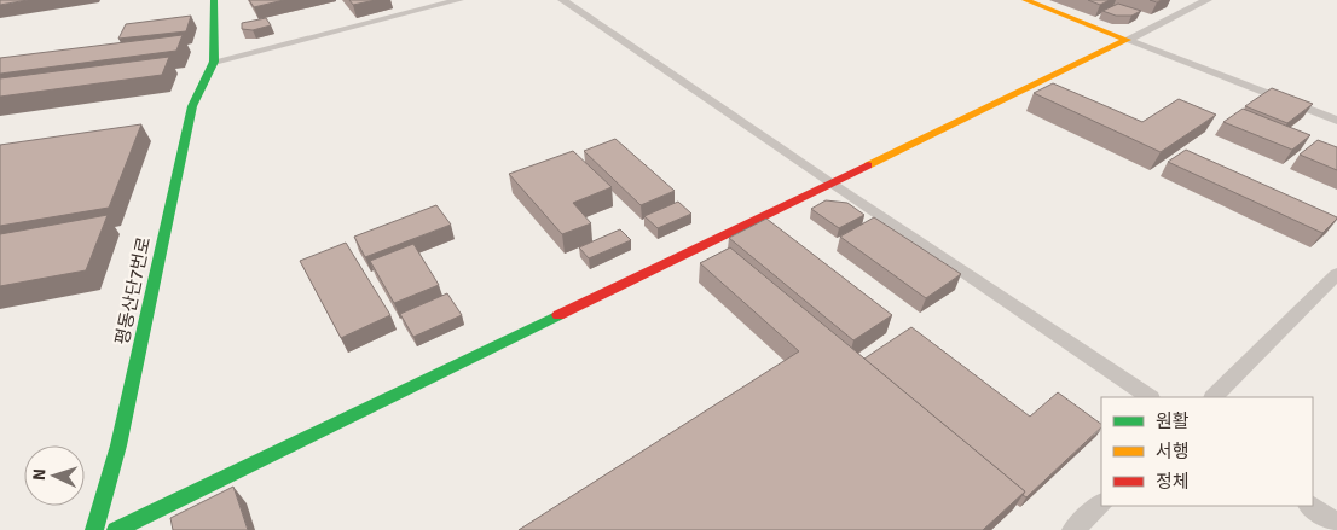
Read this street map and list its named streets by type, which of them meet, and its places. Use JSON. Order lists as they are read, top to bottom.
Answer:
{
  "streets": {
    "street": ["평동산단7번로"]
  },
  "legend": ["원활", "서행", "정체"],
  "north": "left"
}
